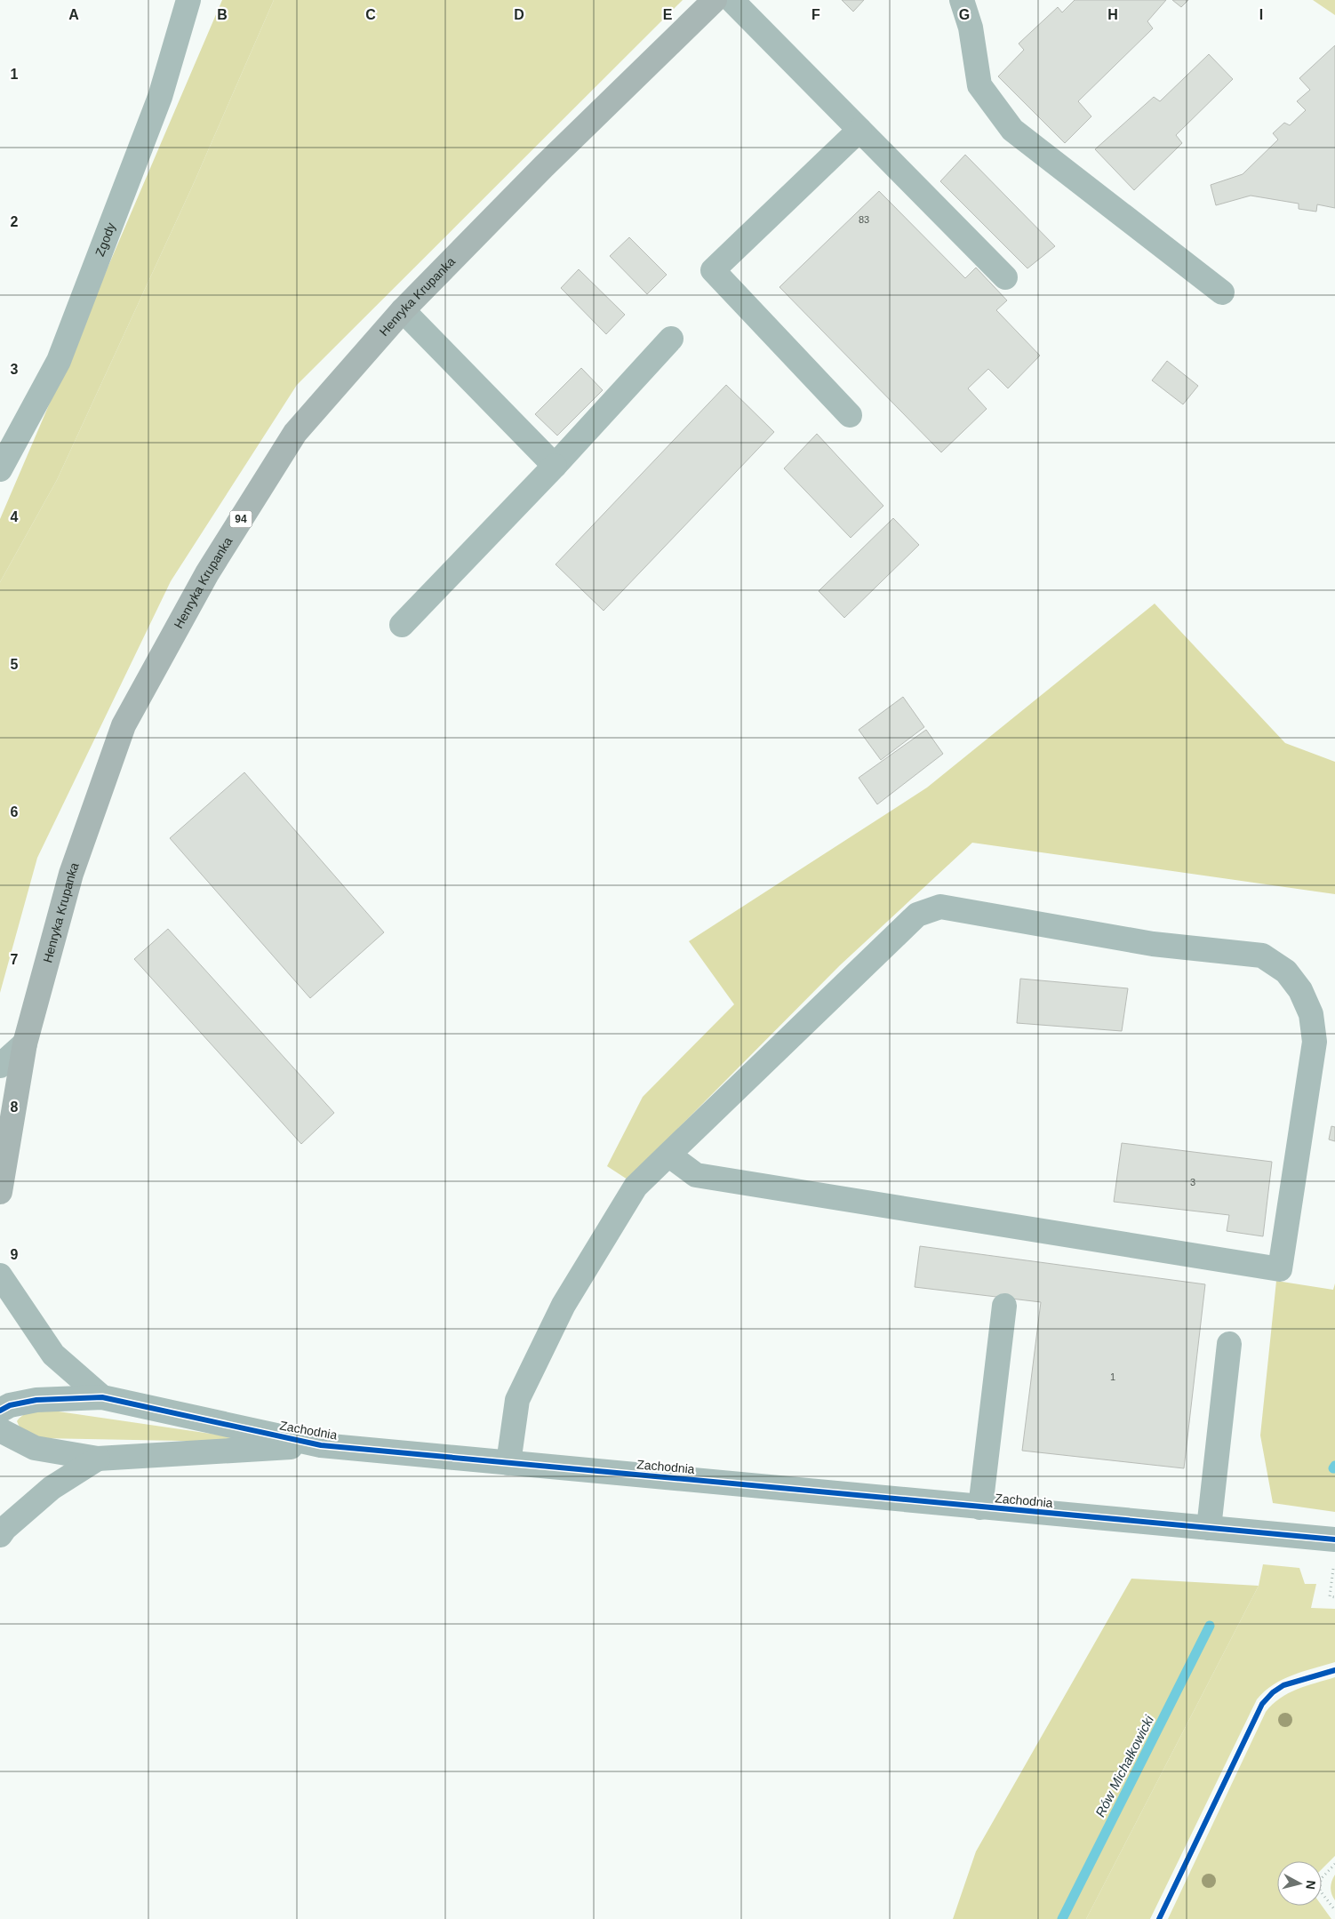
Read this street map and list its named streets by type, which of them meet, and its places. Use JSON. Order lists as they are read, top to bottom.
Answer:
{
  "streets": {
    "main road": ["Henryka Krupanka", "94"],
    "street": ["Zgody", "Zachodnia"]
  },
  "water": ["Rów Michałkowicki"],
  "house_numbers": ["83", "3", "1"],
  "north": "right",
  "grid": {
    "columns": [
      "A",
      "B",
      "C",
      "D",
      "E",
      "F",
      "G",
      "H",
      "I"
    ],
    "rows": [
      "1",
      "2",
      "3",
      "4",
      "5",
      "6",
      "7",
      "8",
      "9"
    ]
  }
}
